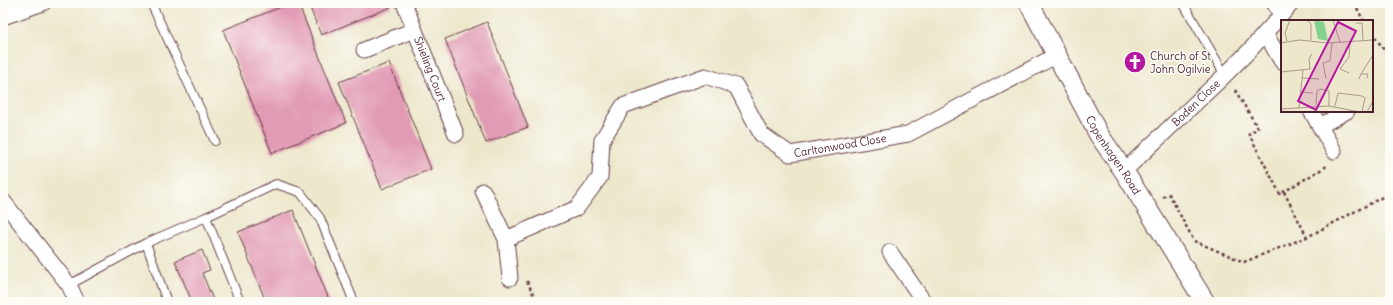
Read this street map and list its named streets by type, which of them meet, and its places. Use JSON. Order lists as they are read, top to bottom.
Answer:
{
  "streets": {
    "street": [
      "Shieling Court",
      "Boden Close",
      "Carltonwood Close",
      "Copenhagen Road"
    ]
  },
  "crossings": [
    ["Boden Close", "Copenhagen Road"],
    ["Carltonwood Close", "Copenhagen Road"]
  ],
  "places": {
    "church": ["Church of St John Ogilvie"]
  }
}
